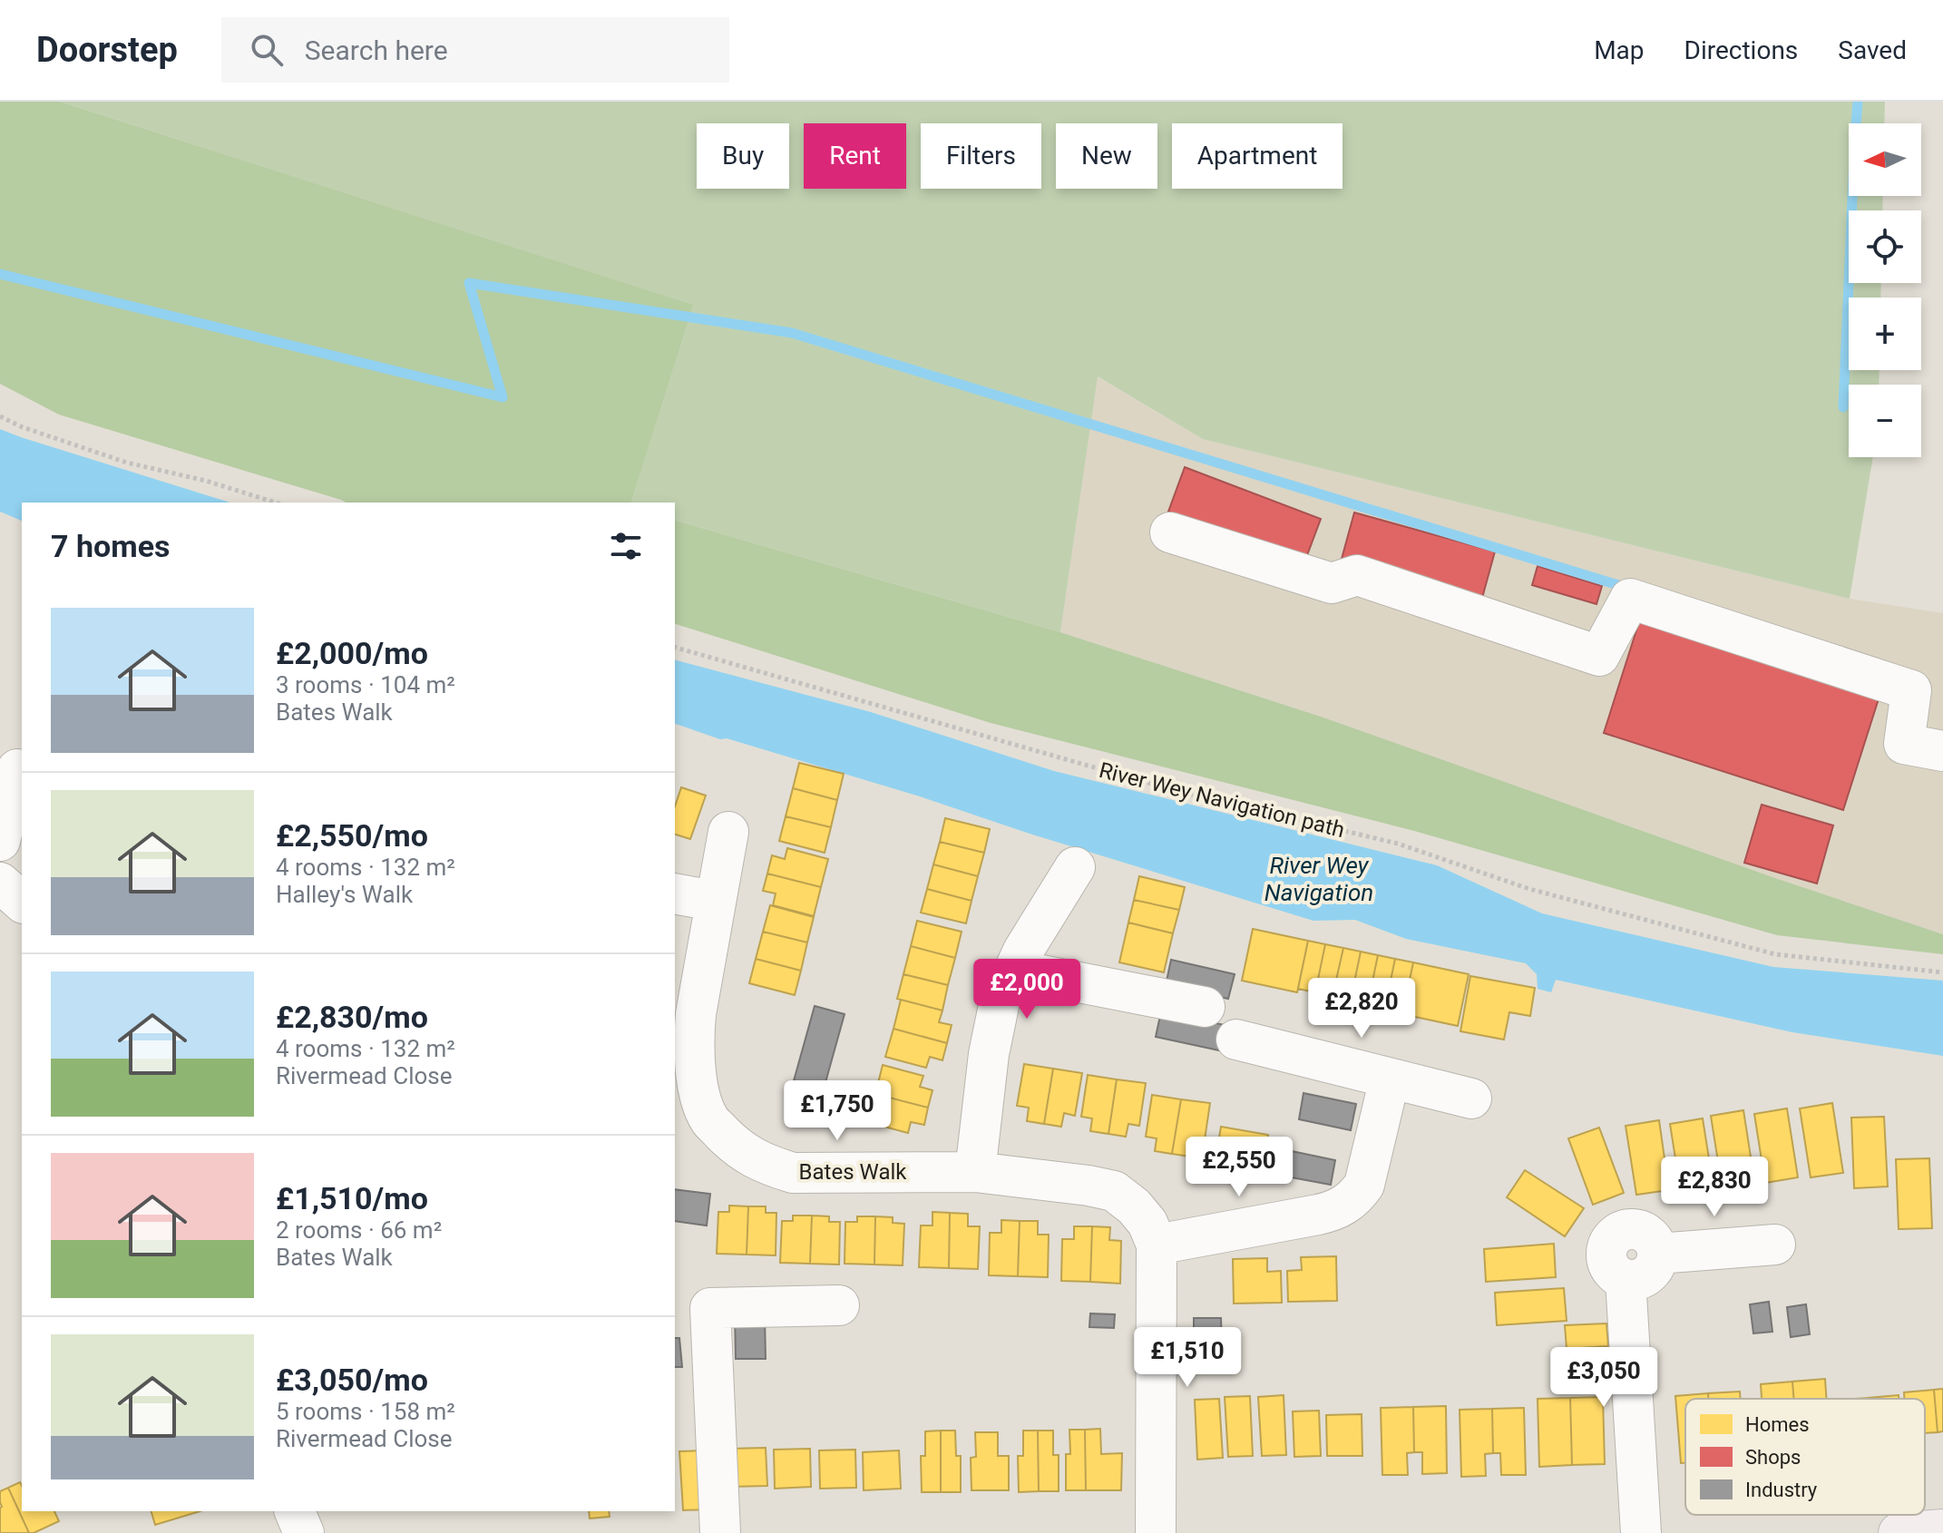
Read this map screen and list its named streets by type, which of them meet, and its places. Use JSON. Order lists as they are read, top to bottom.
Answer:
{
  "streets": {
    "street": ["Bates Walk"],
    "path": ["River Wey Navigation path"]
  },
  "water": ["River Wey Navigation"],
  "legend": ["Homes", "Shops", "Industry"],
  "north": "left",
  "page": {
    "header": "Doorstep",
    "search": "Search here",
    "nav": ["Map", "Directions", "Saved"],
    "map_buttons": ["+", "−"],
    "chip": [
      "Buy",
      "Rent",
      "Filters",
      "New",
      "Apartment"
    ],
    "heading": "7 homes",
    "list": [
      {
        "name": "£2,000/mo",
        "note": "3 rooms · 104 m² · Bates Walk"
      },
      {
        "name": "£2,550/mo",
        "note": "4 rooms · 132 m² · Halley's Walk"
      },
      {
        "name": "£2,830/mo",
        "note": "4 rooms · 132 m² · Rivermead Close"
      },
      {
        "name": "£1,510/mo",
        "note": "2 rooms · 66 m² · Bates Walk"
      },
      {
        "name": "£3,050/mo",
        "note": "5 rooms · 158 m² · Rivermead Close"
      }
    ],
    "price": [
      "£2,000",
      "£2,820",
      "£1,750",
      "£2,550",
      "£2,830",
      "£1,510",
      "£3,050"
    ]
  }
}
